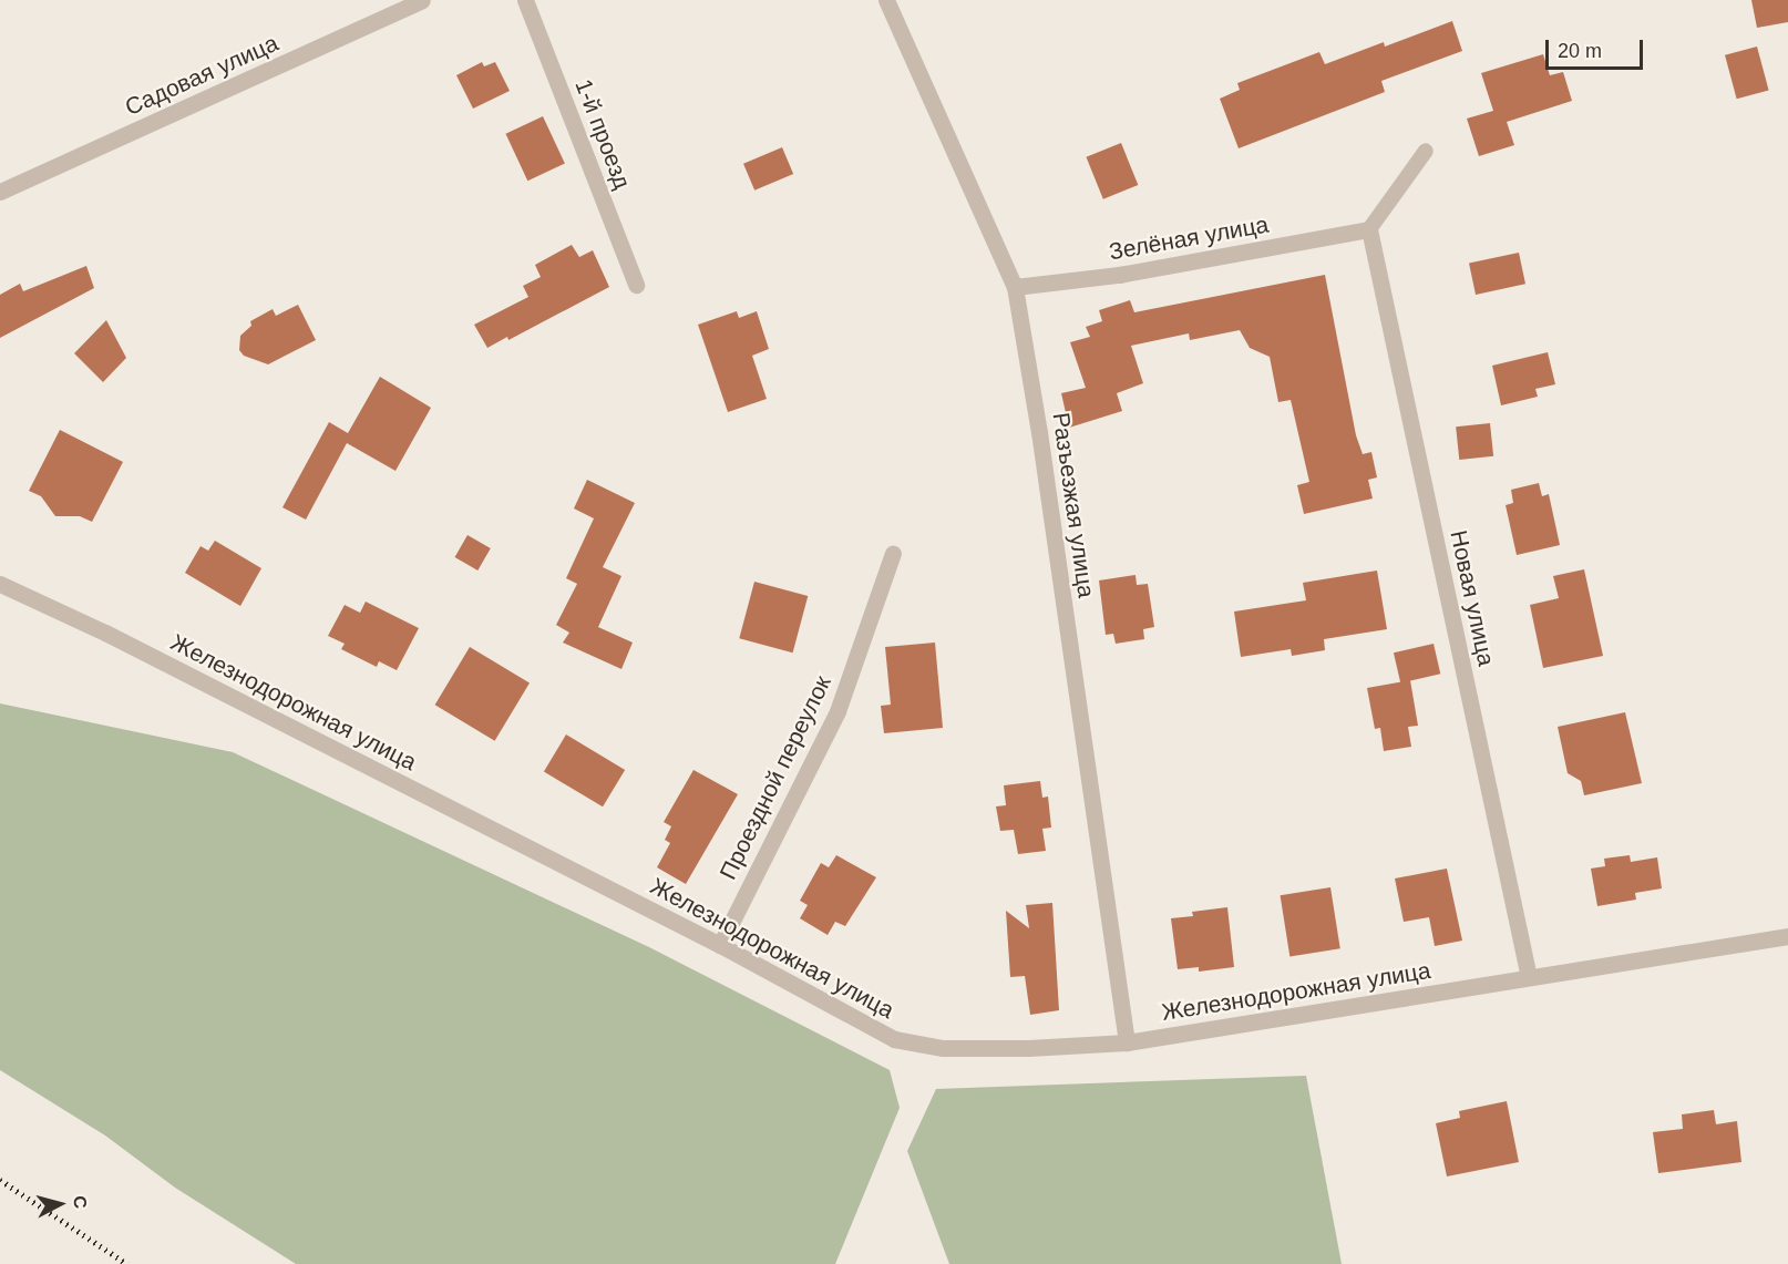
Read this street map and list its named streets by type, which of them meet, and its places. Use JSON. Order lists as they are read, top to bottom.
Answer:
{
  "streets": {
    "street": [
      "Садовая улица",
      "1-й проезд",
      "Зелёная улица",
      "Разъезжая улица",
      "Новая улица",
      "Железнодорожная улица",
      "Проездной переулок"
    ]
  },
  "crossings": [
    ["Зелёная улица", "Разъезжая улица"],
    ["Зелёная улица", "Новая улица"],
    ["Разъезжая улица", "Железнодорожная улица"],
    ["Новая улица", "Железнодорожная улица"],
    ["Железнодорожная улица", "Проездной переулок"]
  ],
  "scale_bar": "20 m",
  "north": "right"
}
